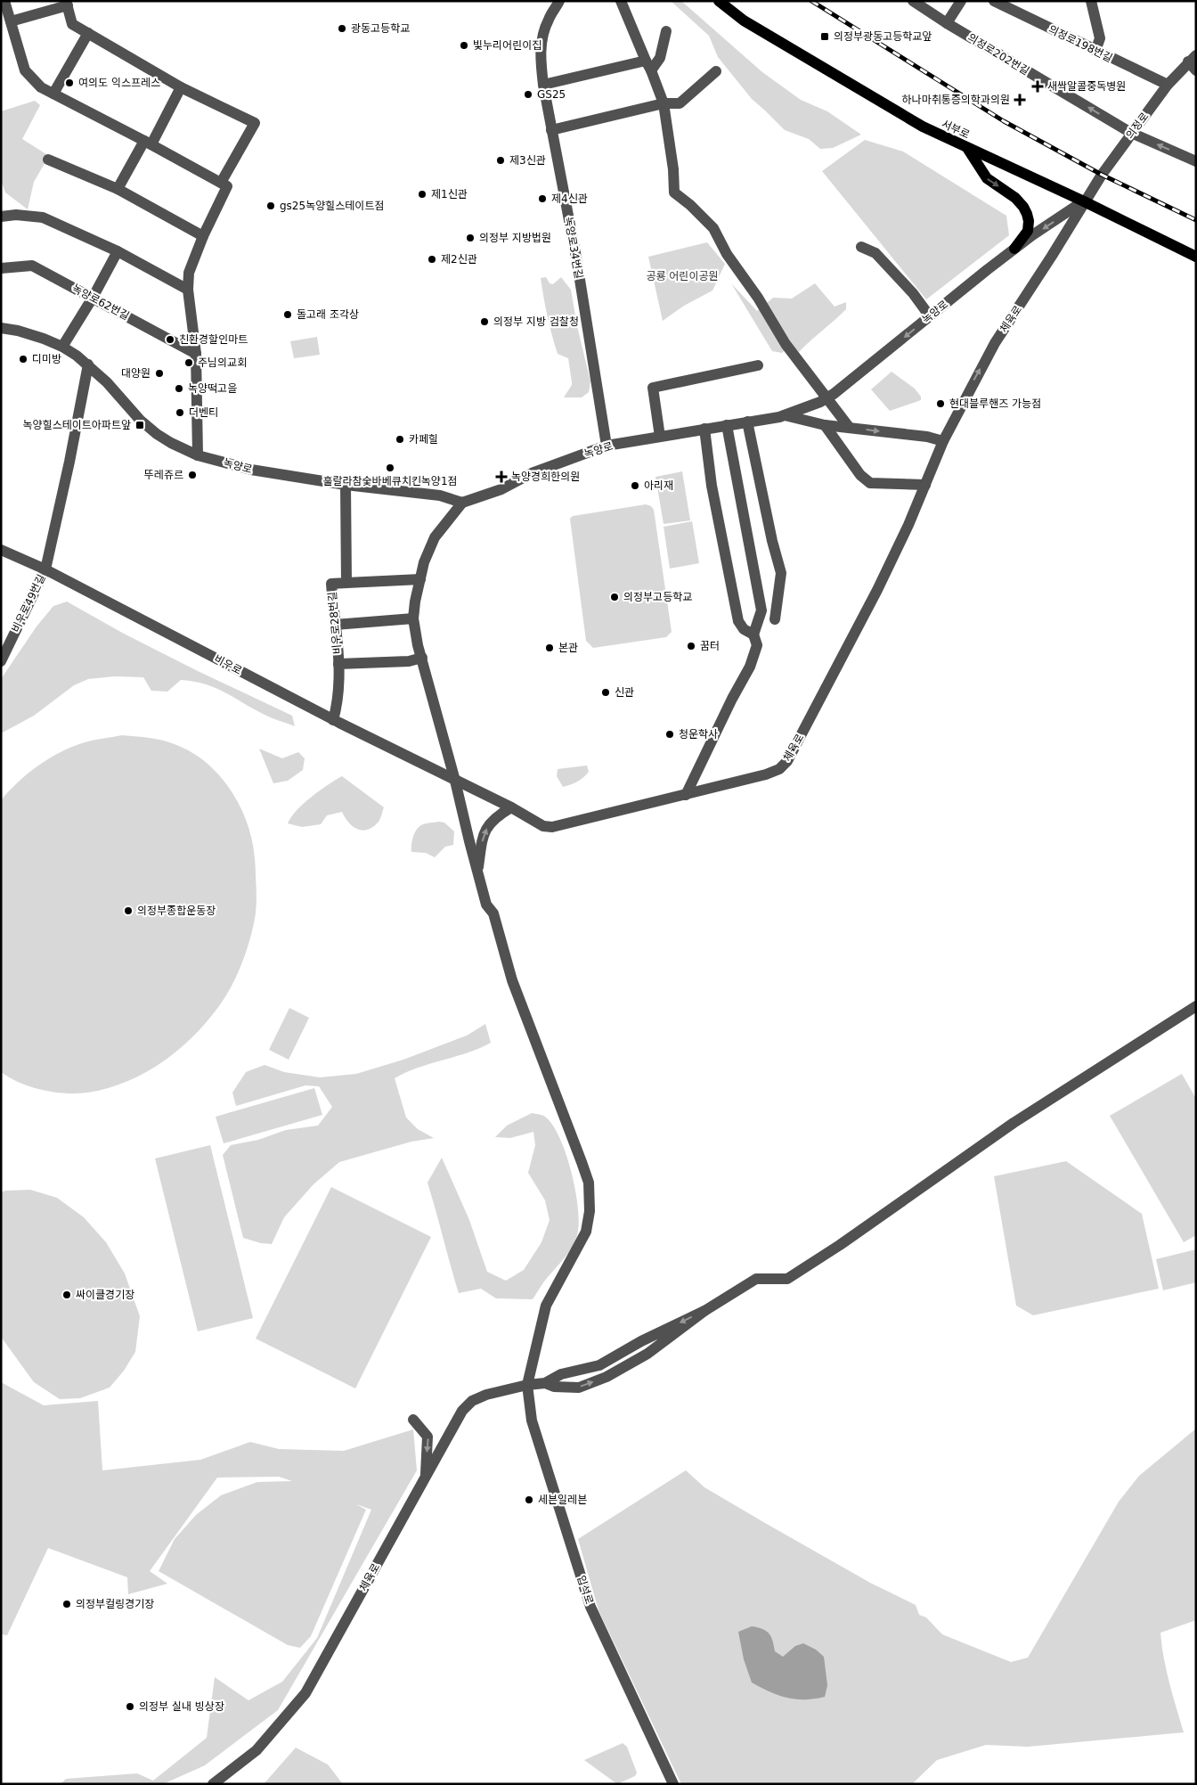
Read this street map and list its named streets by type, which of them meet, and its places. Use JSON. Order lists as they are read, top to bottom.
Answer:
{
  "streets": {
    "main road": ["서부로"],
    "street": [
      "의정로198번길",
      "의정로202번길",
      "의정로",
      "녹양로34번길",
      "녹양로62번길",
      "녹양로",
      "체육로",
      "비우로49번길",
      "비우로28번길",
      "비우로",
      "입석로"
    ]
  },
  "crossings": [
    ["의정로198번길", "의정로"],
    ["의정로202번길", "의정로"],
    ["의정로", "서부로"],
    ["의정로", "녹양로"],
    ["의정로", "체육로"],
    ["서부로", "녹양로"],
    ["서부로", "체육로"],
    ["녹양로34번길", "녹양로"],
    ["녹양로", "체육로"],
    ["녹양로", "비우로28번길"],
    ["녹양로", "입석로"],
    ["체육로", "비우로"],
    ["체육로", "입석로"],
    ["비우로49번길", "비우로"],
    ["비우로28번길", "비우로"],
    ["비우로", "입석로"]
  ],
  "one_way": ["의정로202번길"],
  "parks": ["공룡 어린이공원"],
  "places": {
    "other": [
      "광동고등학교",
      "빛누리어린이집",
      "여의도 익스프레스",
      "GS25",
      "제3신관",
      "제1신관",
      "제4신관",
      "gs25녹양힐스테이트점",
      "의정부 지방법원",
      "제2신관",
      "돌고래 조각상",
      "의정부 지방 검찰청",
      "친환경할인마트",
      "디미방",
      "주님의교회",
      "대양원",
      "녹양떡고을",
      "현대블루핸즈 가능점",
      "더벤티",
      "카페힐",
      "훌랄라참숯바베큐치킨녹양1점",
      "뚜레쥬르",
      "아리재",
      "의정부고등학교",
      "꿈터",
      "본관",
      "신관",
      "청운학사",
      "의정부종합운동장",
      "싸이클경기장",
      "세븐일레븐",
      "의정부컬링경기장",
      "의정부 실내 빙상장"
    ],
    "transit": ["의정부광동고등학교앞", "녹양힐스테이트아파트앞"],
    "health": ["새싹알콜중독병원", "하나마취통증의학과의원", "녹양경희한의원"]
  }
}
